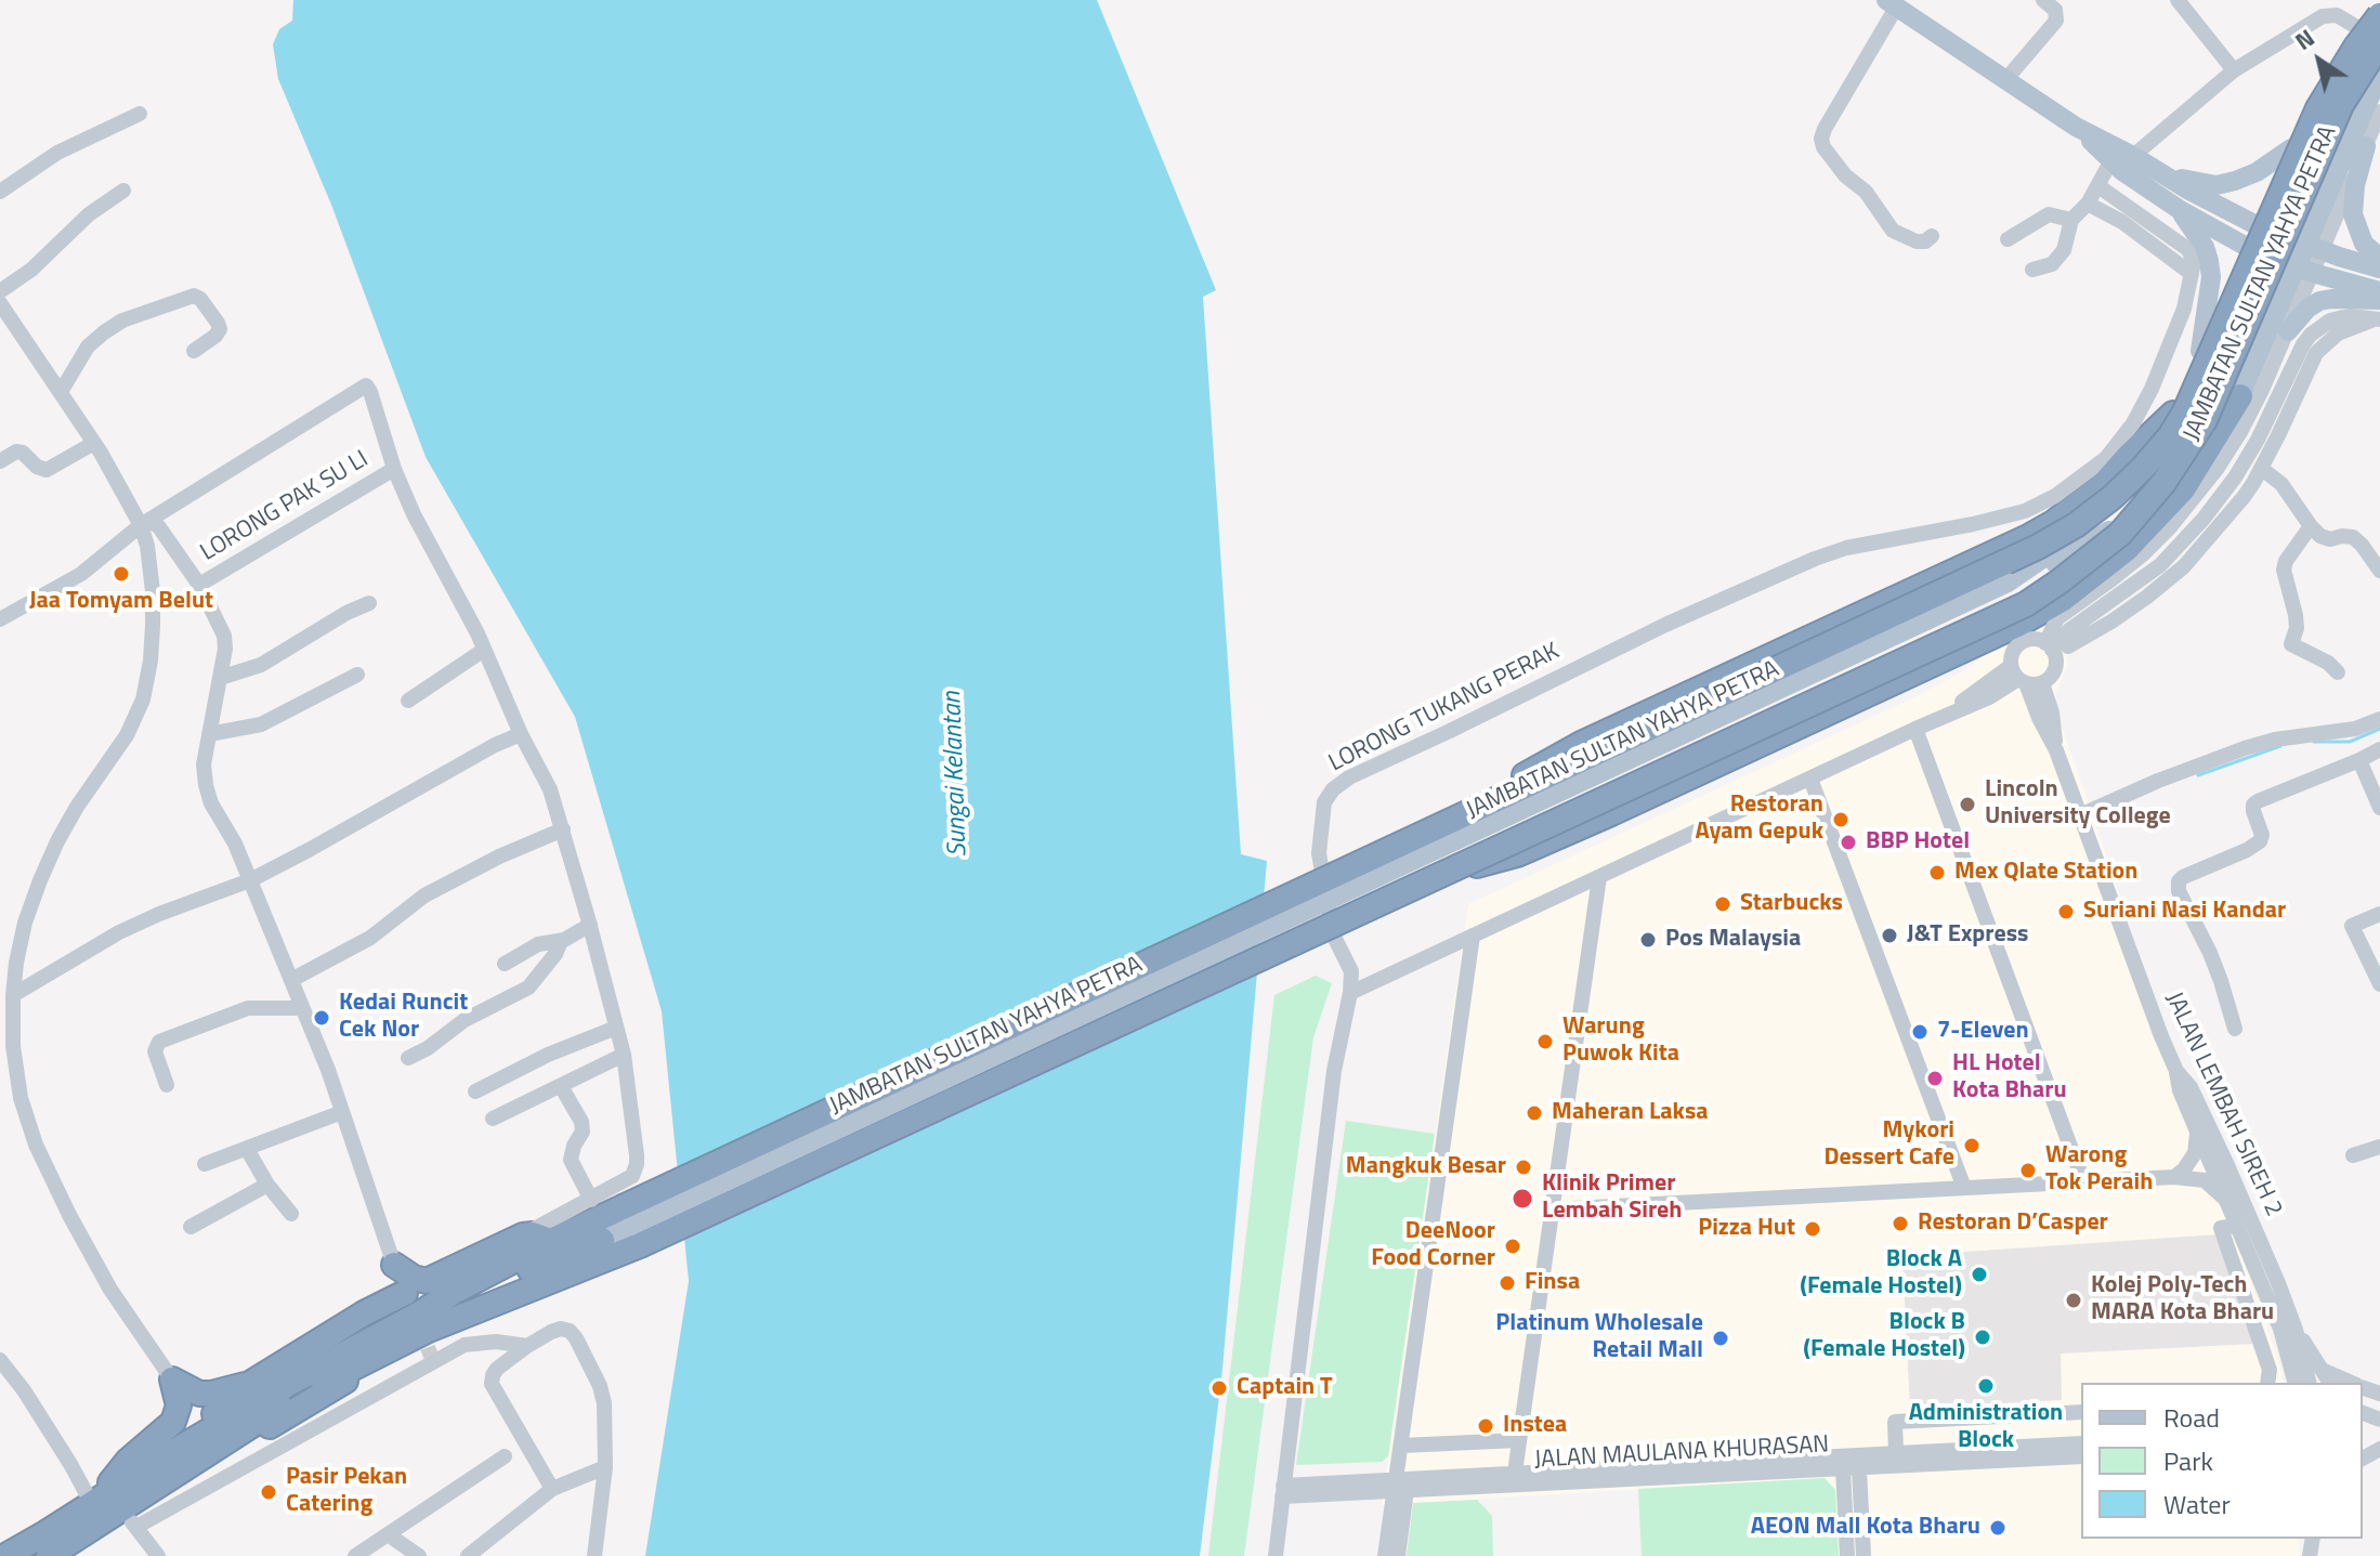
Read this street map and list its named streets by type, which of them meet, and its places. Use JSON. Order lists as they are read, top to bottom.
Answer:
{
  "streets": {
    "highway": ["JAMBATAN SULTAN YAHYA PETRA"],
    "street": [
      "LORONG PAK SU LI",
      "LORONG TUKANG PERAK",
      "JALAN LEMBAH SIREH 2",
      "JALAN MAULANA KHURASAN"
    ]
  },
  "crossings": [
    ["LORONG TUKANG PERAK", "JALAN MAULANA KHURASAN"]
  ],
  "water": ["Sungai Kelantan"],
  "places": [
    "Jaa Tomyam Belut",
    "Lincoln University College",
    "Restoran Ayam Gepuk",
    "BBP Hotel",
    "Mex Qlate Station",
    "Starbucks",
    "Suriani Nasi Kandar",
    "J&T Express",
    "Pos Malaysia",
    "Kedai Runcit Cek Nor",
    "7-Eleven",
    "Warung Puwok Kita",
    "HL Hotel Kota Bharu",
    "Maheran Laksa",
    "Mykori Dessert Cafe",
    "Mangkuk Besar",
    "Warong Tok Peraih",
    "Klinik Primer Lembah Sireh",
    "Restoran D’Casper",
    "Pizza Hut",
    "DeeNoor Food Corner",
    "Block A (Female Hostel)",
    "Finsa",
    "Kolej Poly-Tech MARA Kota Bharu",
    "Block B (Female Hostel)",
    "Platinum Wholesale Retail Mall",
    "Administration Block",
    "Captain T",
    "Instea",
    "Pasir Pekan Catering",
    "AEON Mall Kota Bharu"
  ],
  "legend": ["Road", "Park", "Water"],
  "north": "top left"
}
